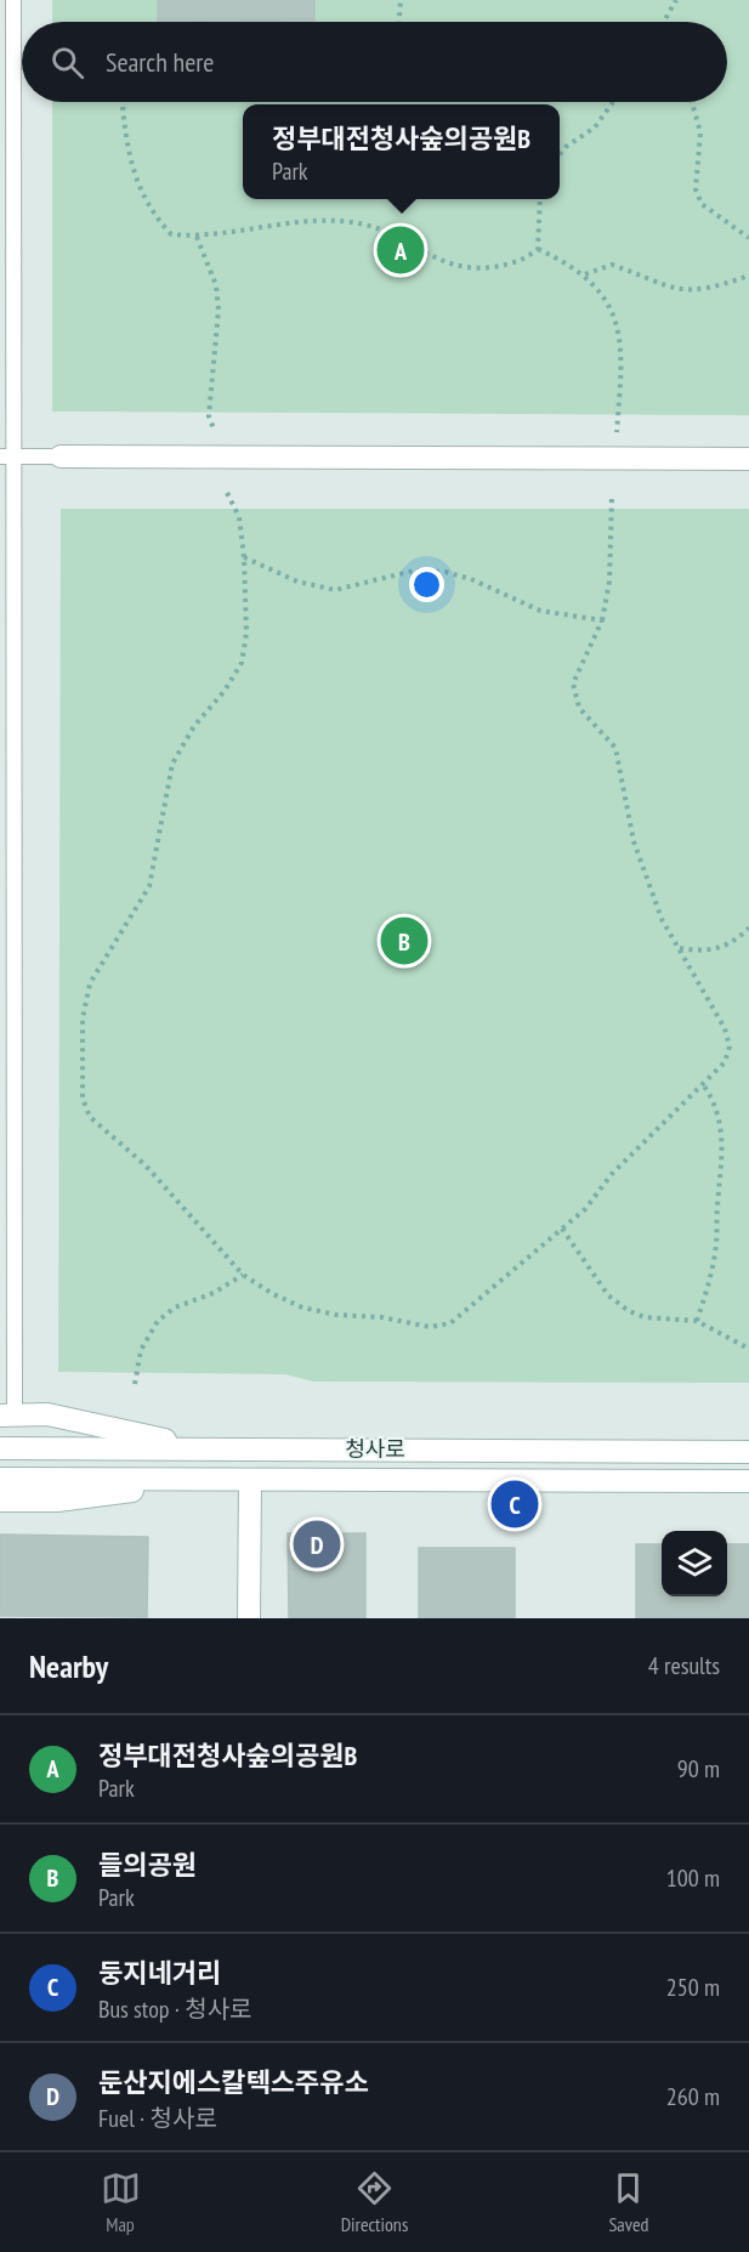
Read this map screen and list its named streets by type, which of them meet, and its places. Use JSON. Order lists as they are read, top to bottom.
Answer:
{
  "streets": {
    "street": ["청사로"]
  },
  "page": {
    "search": "Search here",
    "popup": ["정부대전청사숲의공원B", "Park"],
    "pins": [
      "A",
      "B",
      "C",
      "D"
    ],
    "heading": ["Nearby", "4 results"],
    "list": [
      {
        "mark": "A",
        "name": "정부대전청사숲의공원B",
        "note": "Park",
        "value": "90 m"
      },
      {
        "mark": "B",
        "name": "들의공원",
        "note": "Park",
        "value": "100 m"
      },
      {
        "mark": "C",
        "name": "둥지네거리",
        "note": "Bus stop · 청사로",
        "value": "250 m"
      },
      {
        "mark": "D",
        "name": "둔산지에스칼텍스주유소",
        "note": "Fuel · 청사로",
        "value": "260 m"
      }
    ],
    "nav": ["Map", "Directions", "Saved"]
  }
}
